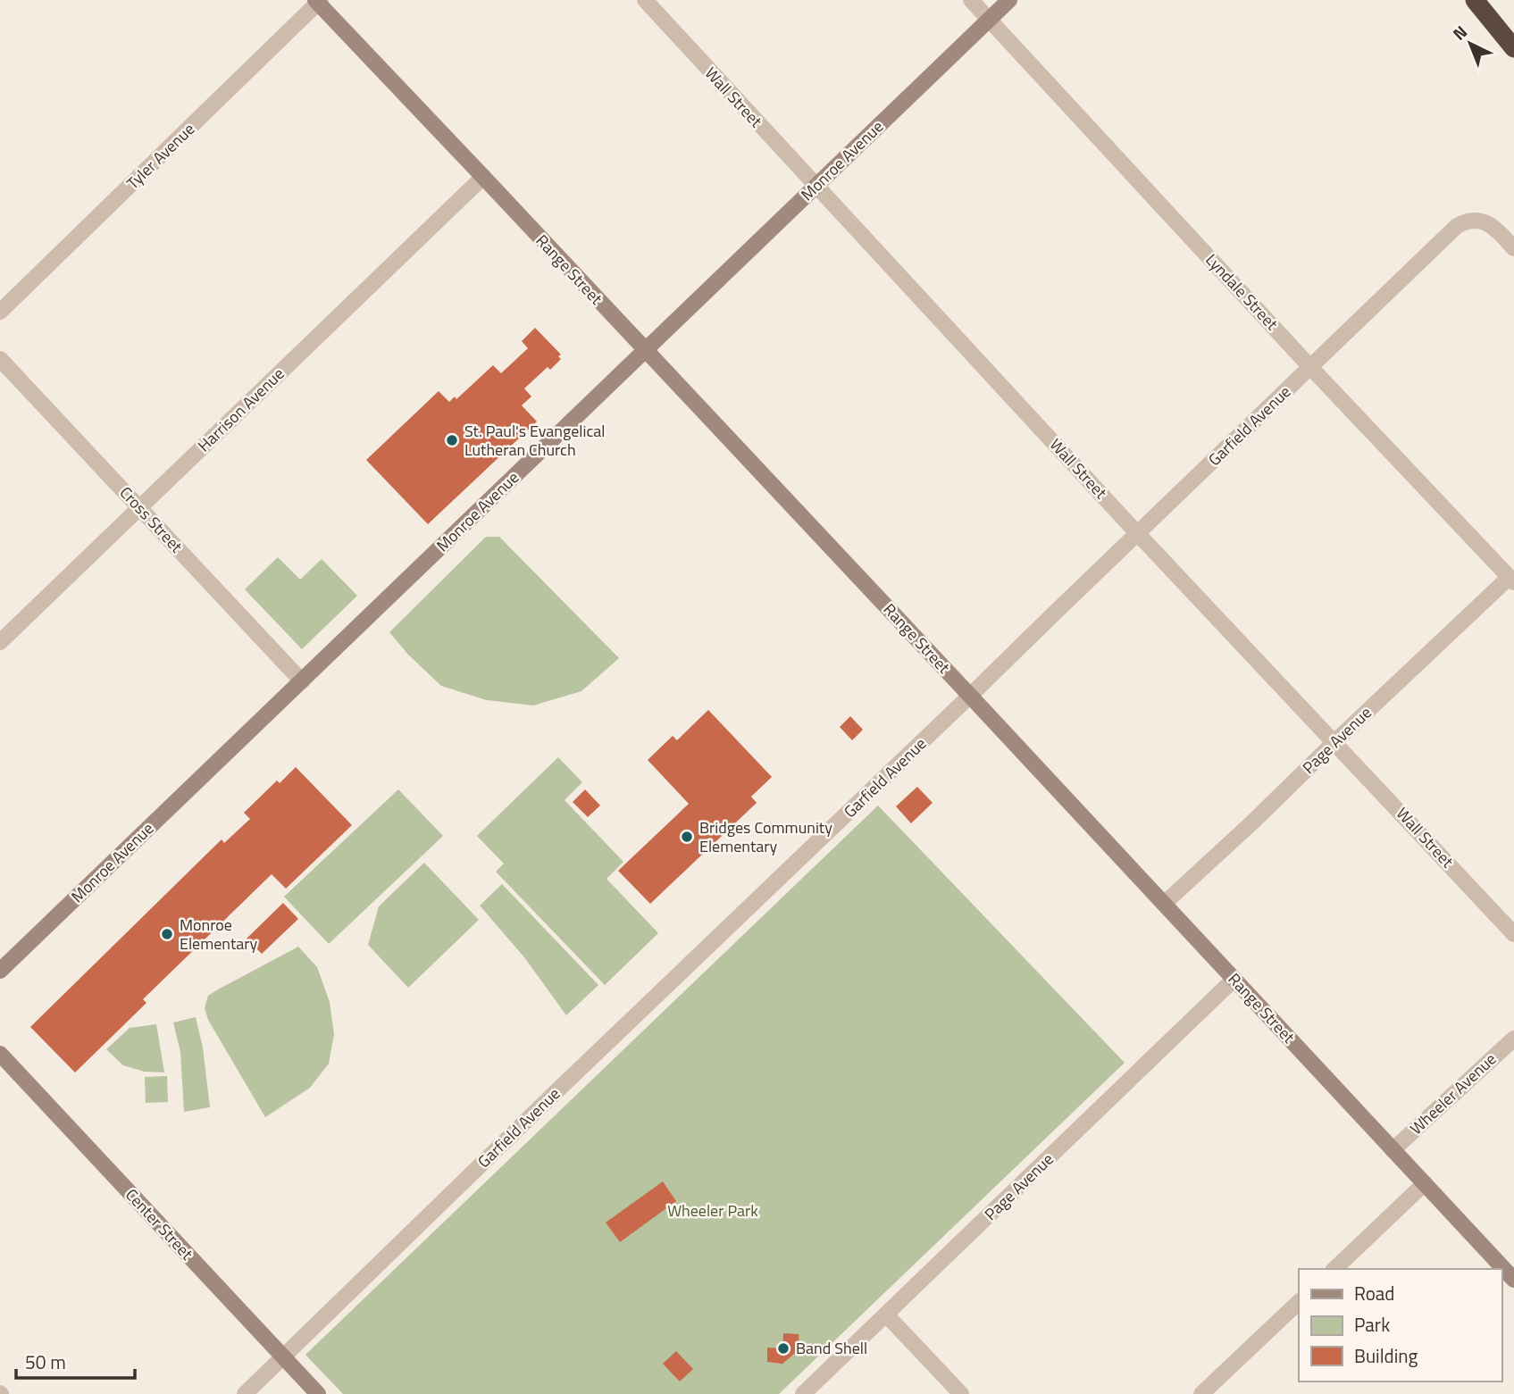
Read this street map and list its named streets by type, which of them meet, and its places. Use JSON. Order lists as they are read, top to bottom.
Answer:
{
  "streets": {
    "street": [
      "Wall Street",
      "Tyler Avenue",
      "Monroe Avenue",
      "Range Street",
      "Lyndale Street",
      "Harrison Avenue",
      "Garfield Avenue",
      "Cross Street",
      "Page Avenue",
      "Wheeler Avenue",
      "Center Street"
    ]
  },
  "crossings": [
    ["Wall Street", "Monroe Avenue"],
    ["Wall Street", "Garfield Avenue"],
    ["Wall Street", "Page Avenue"],
    ["Tyler Avenue", "Range Street"],
    ["Monroe Avenue", "Range Street"],
    ["Monroe Avenue", "Lyndale Street"],
    ["Monroe Avenue", "Cross Street"],
    ["Range Street", "Harrison Avenue"],
    ["Range Street", "Garfield Avenue"],
    ["Range Street", "Page Avenue"],
    ["Range Street", "Wheeler Avenue"],
    ["Lyndale Street", "Garfield Avenue"],
    ["Lyndale Street", "Page Avenue"],
    ["Harrison Avenue", "Cross Street"],
    ["Garfield Avenue", "Center Street"]
  ],
  "parks": ["Wheeler Park"],
  "places": [
    "St. Paul's Evangelical Lutheran Church",
    "Bridges Community Elementary",
    "Monroe Elementary",
    "Band Shell"
  ],
  "legend": ["Road", "Park", "Building"],
  "scale_bar": "50 m",
  "north": "top left"
}
